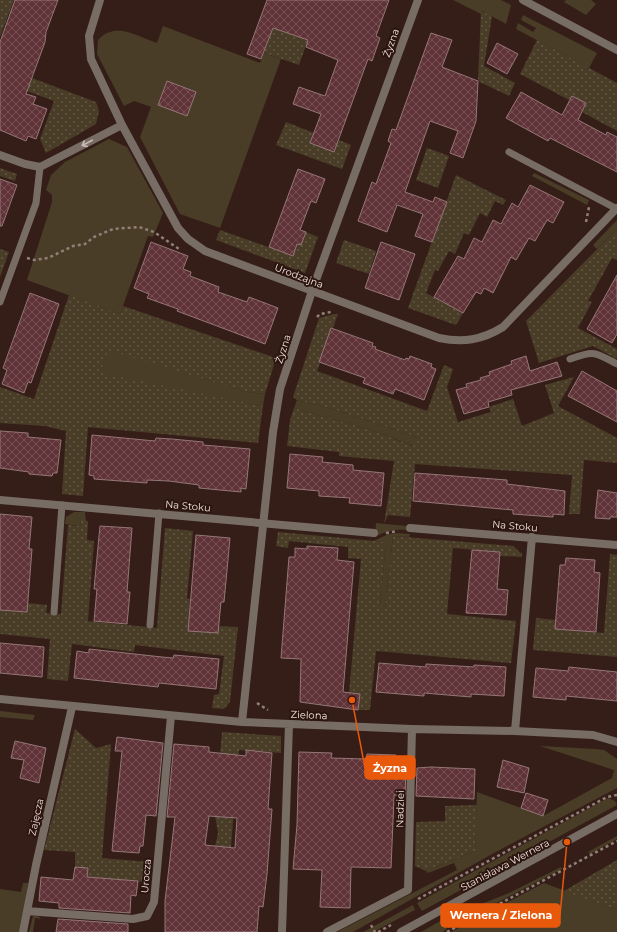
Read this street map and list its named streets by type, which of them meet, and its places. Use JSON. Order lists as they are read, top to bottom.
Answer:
{
  "streets": {
    "street": [
      "Żyzna",
      "Urodzajna",
      "Na Stoku",
      "Zielona",
      "Nadziei",
      "Zajęcza",
      "Stanisława Wernera",
      "Urocza"
    ]
  },
  "crossings": [
    ["Żyzna", "Urodzajna"],
    ["Żyzna", "Na Stoku"],
    ["Żyzna", "Zielona"],
    ["Zielona", "Nadziei"],
    ["Zielona", "Zajęcza"],
    ["Zielona", "Urocza"],
    ["Zajęcza", "Urocza"]
  ],
  "places": ["Żyzna", "Wernera / Zielona"]
}
